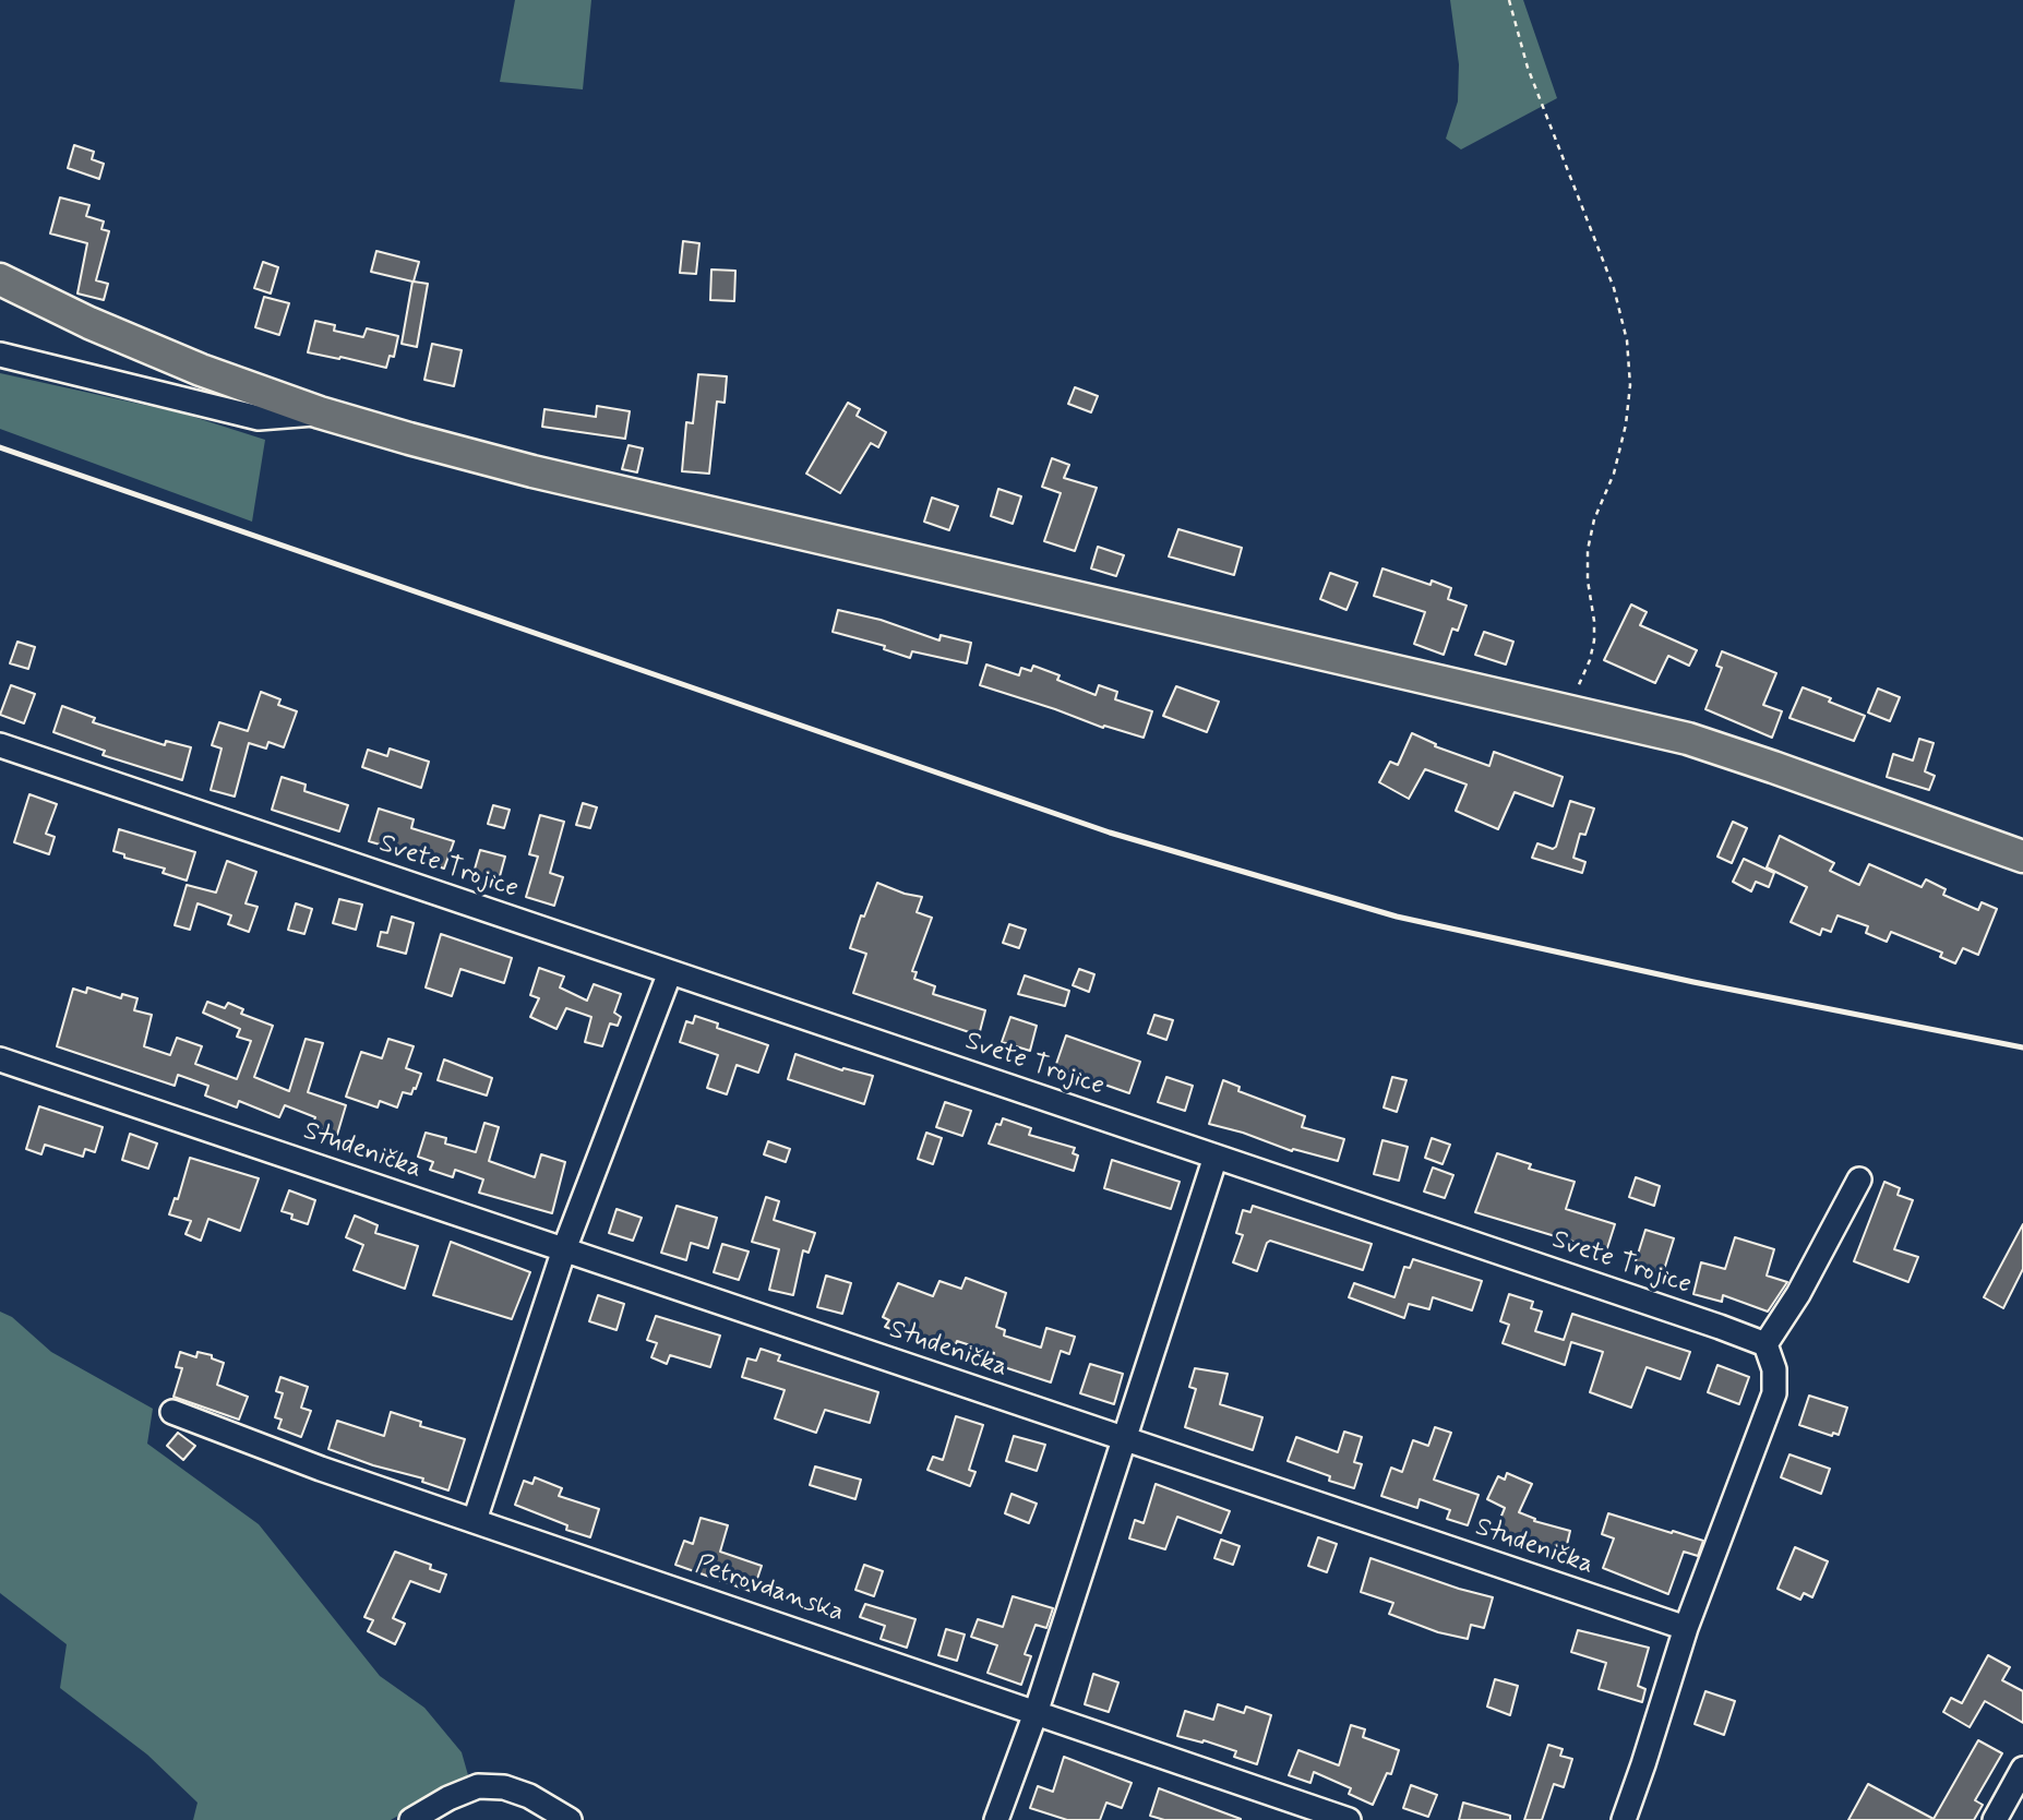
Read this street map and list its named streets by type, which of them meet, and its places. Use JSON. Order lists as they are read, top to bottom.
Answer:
{
  "streets": {
    "street": ["Svete Trojice", "Studenička", "Petrovdanska"]
  }
}
